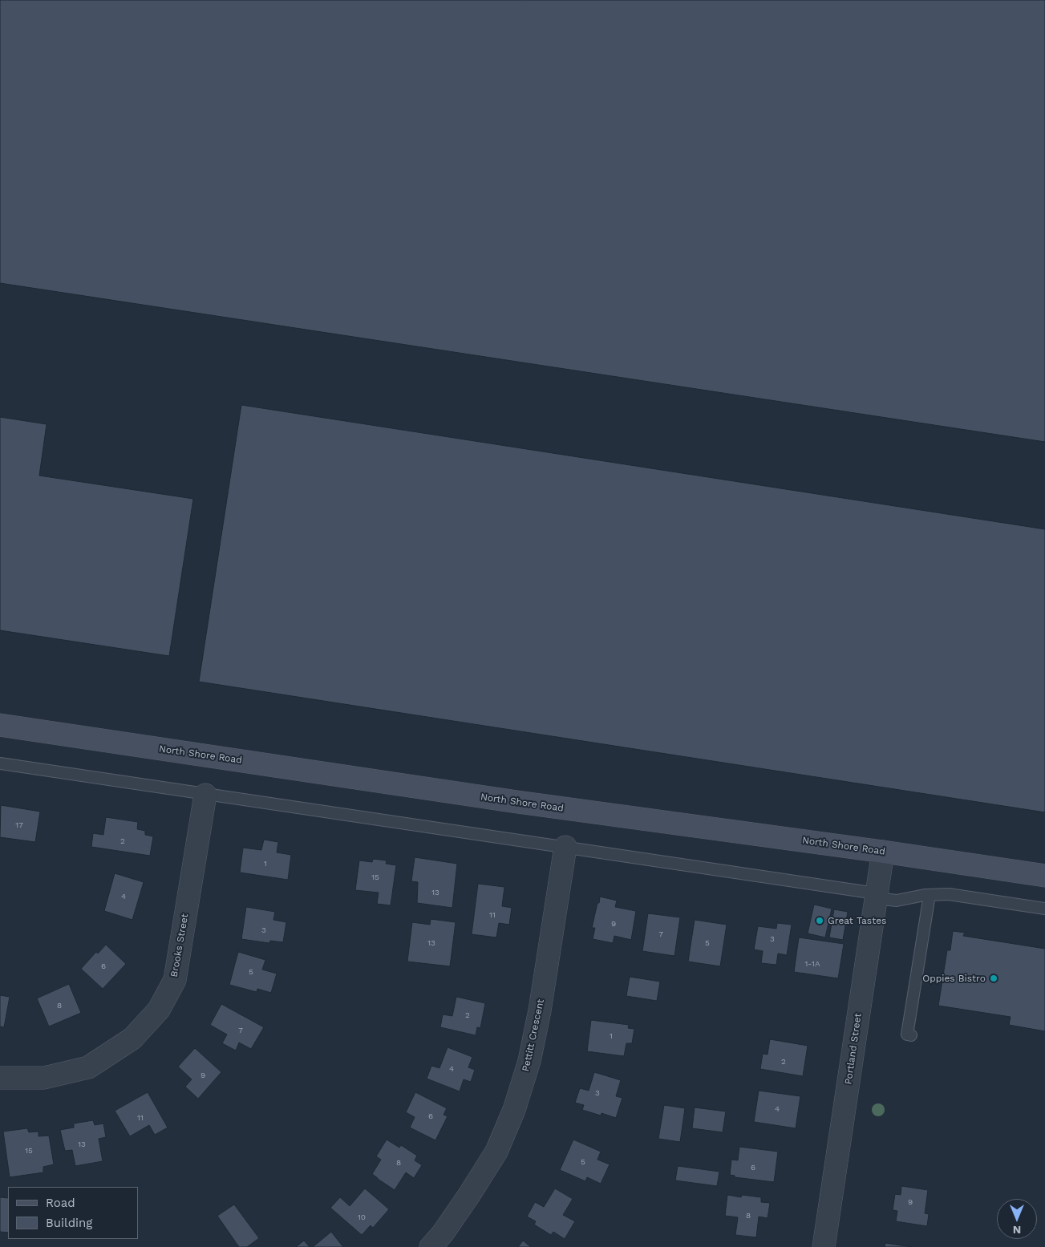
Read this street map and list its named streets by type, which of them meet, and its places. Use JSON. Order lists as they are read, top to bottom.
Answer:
{
  "streets": {
    "main road": ["North Shore Road"],
    "street": ["Brooks Street", "Pettitt Crescent", "Portland Street"]
  },
  "crossings": [
    ["North Shore Road", "Portland Street"]
  ],
  "places": ["Great Tastes", "Oppies Bistro"],
  "house_numbers": [
    "17",
    "2",
    "1",
    "15",
    "13",
    "4",
    "11",
    "9",
    "3",
    "7",
    "3",
    "13",
    "5",
    "1-1A",
    "6",
    "5",
    "8",
    "2",
    "7",
    "1",
    "2",
    "4",
    "9",
    "3",
    "4",
    "6",
    "11",
    "13",
    "15",
    "5",
    "8",
    "6",
    "9",
    "8",
    "10"
  ],
  "legend": ["Road", "Building"],
  "north": "bottom"
}
